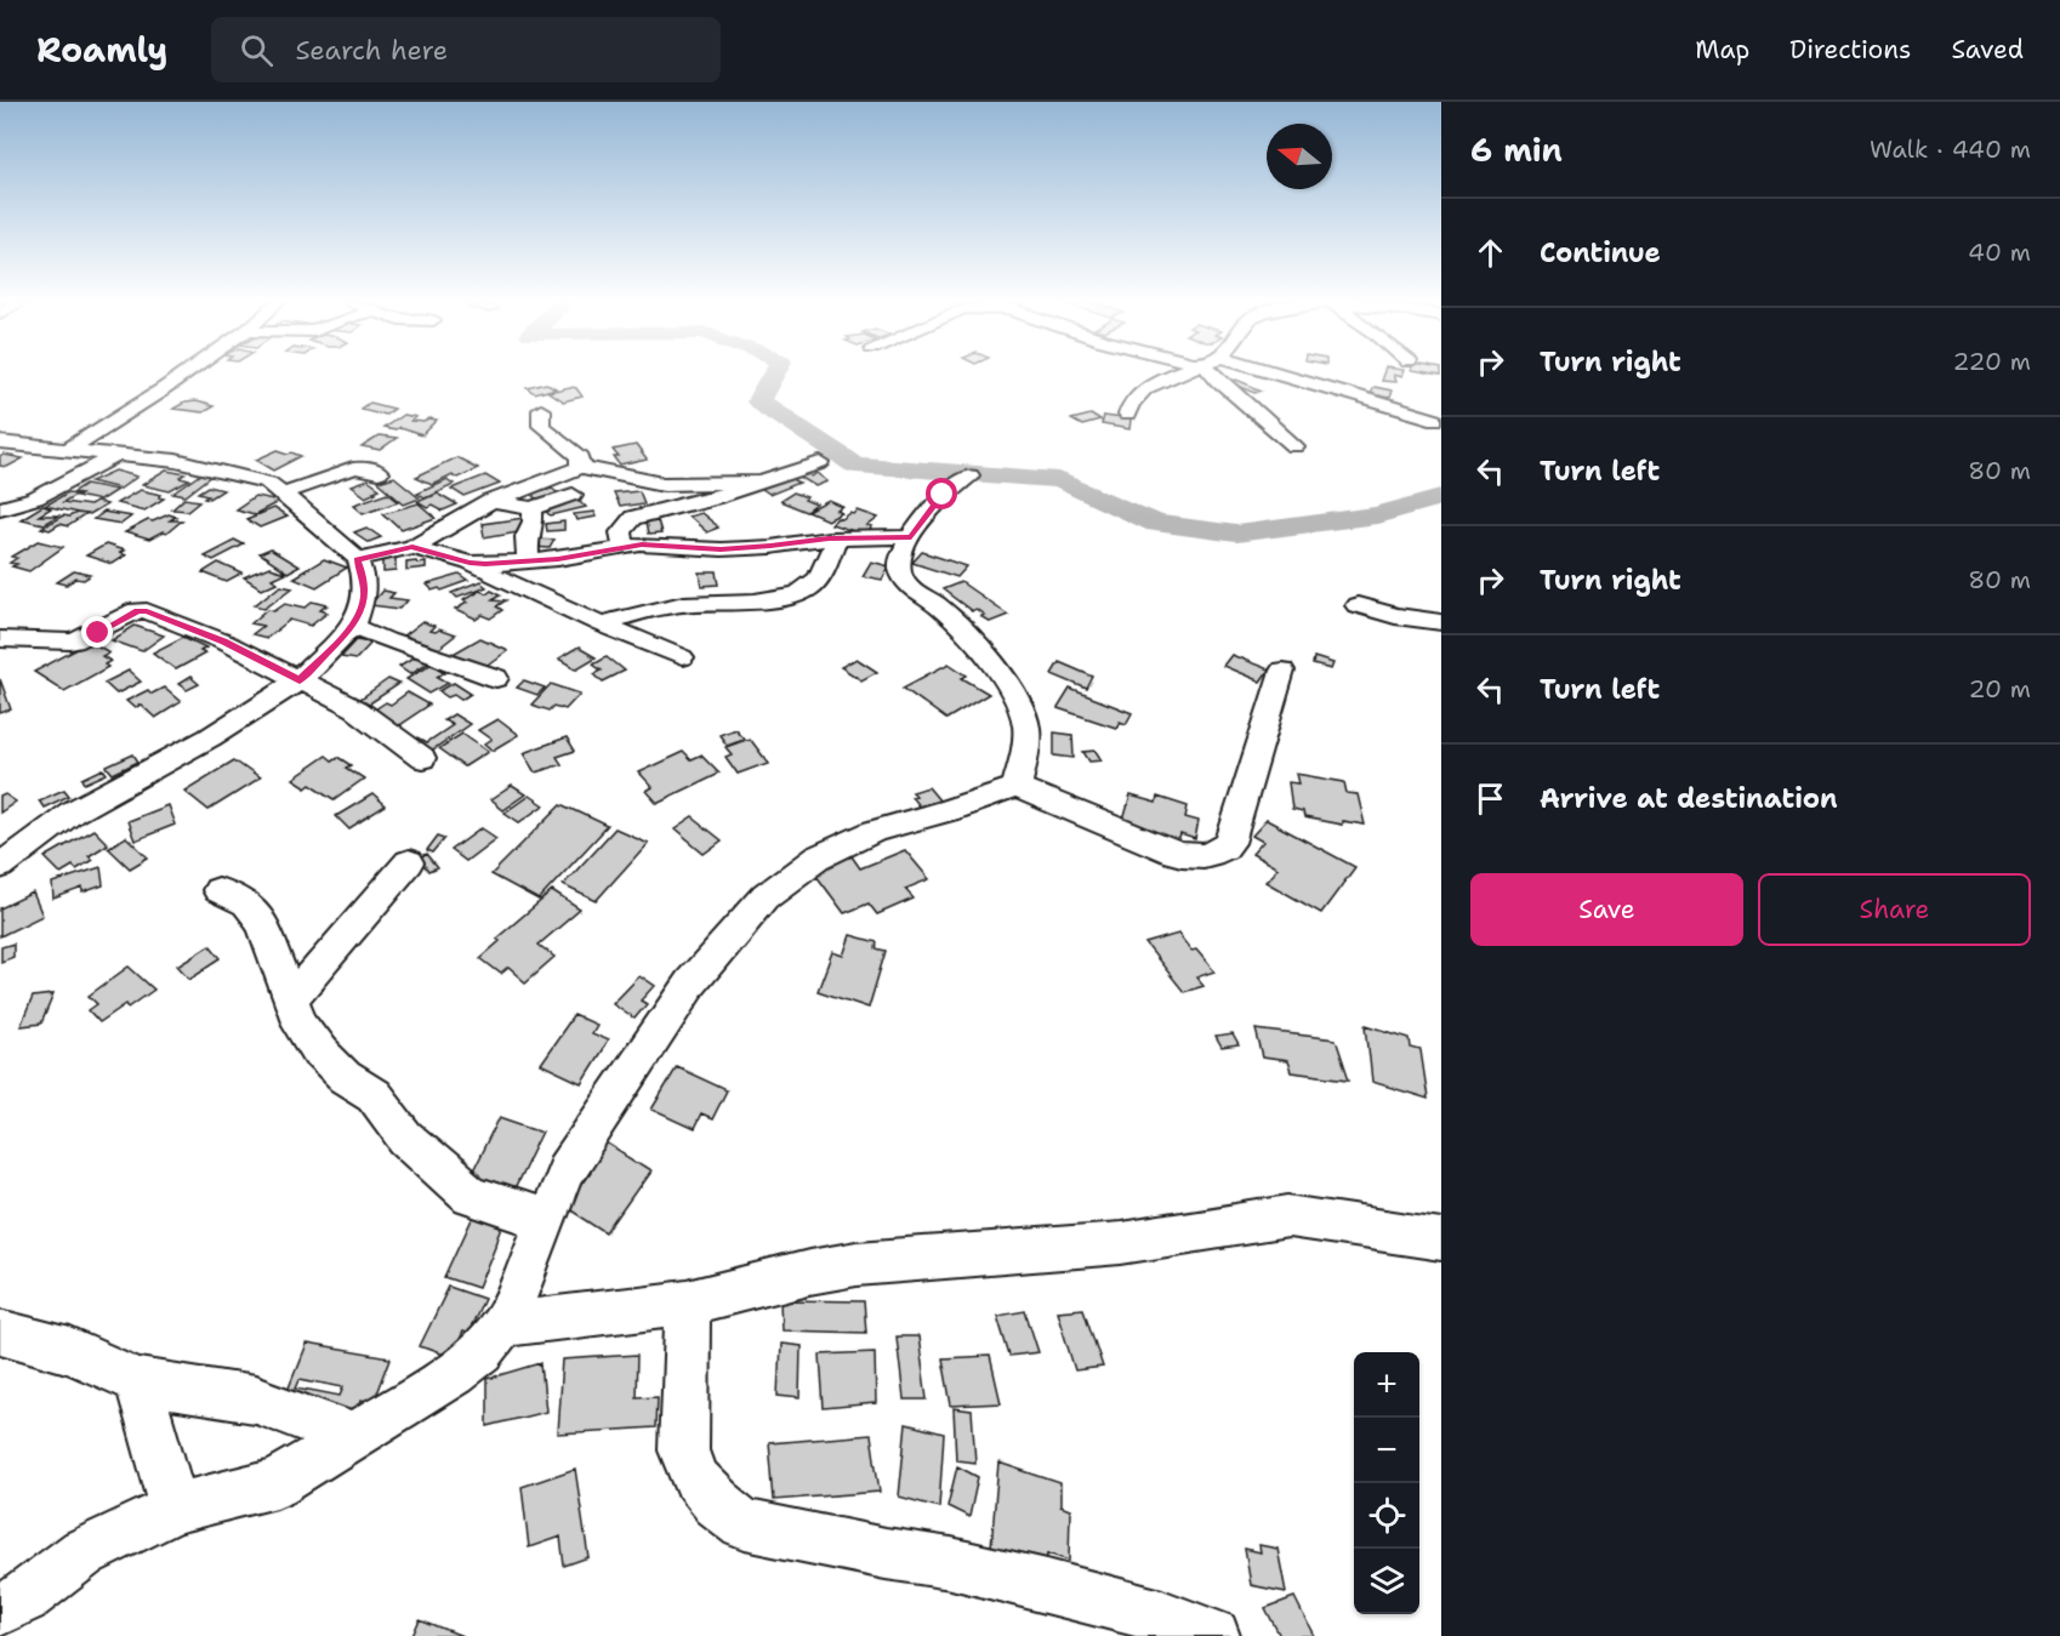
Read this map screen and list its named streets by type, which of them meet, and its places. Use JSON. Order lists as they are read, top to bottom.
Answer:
{
  "north": "left",
  "page": {
    "header": "Roamly",
    "search": "Search here",
    "nav": ["Map", "Directions", "Saved"],
    "heading": ["6 min", "Walk · 440 m"],
    "list": [
      ["Continue", "40 m"],
      ["Turn right", "220 m"],
      ["Turn left", "80 m"],
      ["Turn right", "80 m"],
      ["Turn left", "20 m"],
      "Arrive at destination"
    ],
    "buttons": ["Save", "Share"],
    "map_buttons": ["+", "−"]
  }
}
